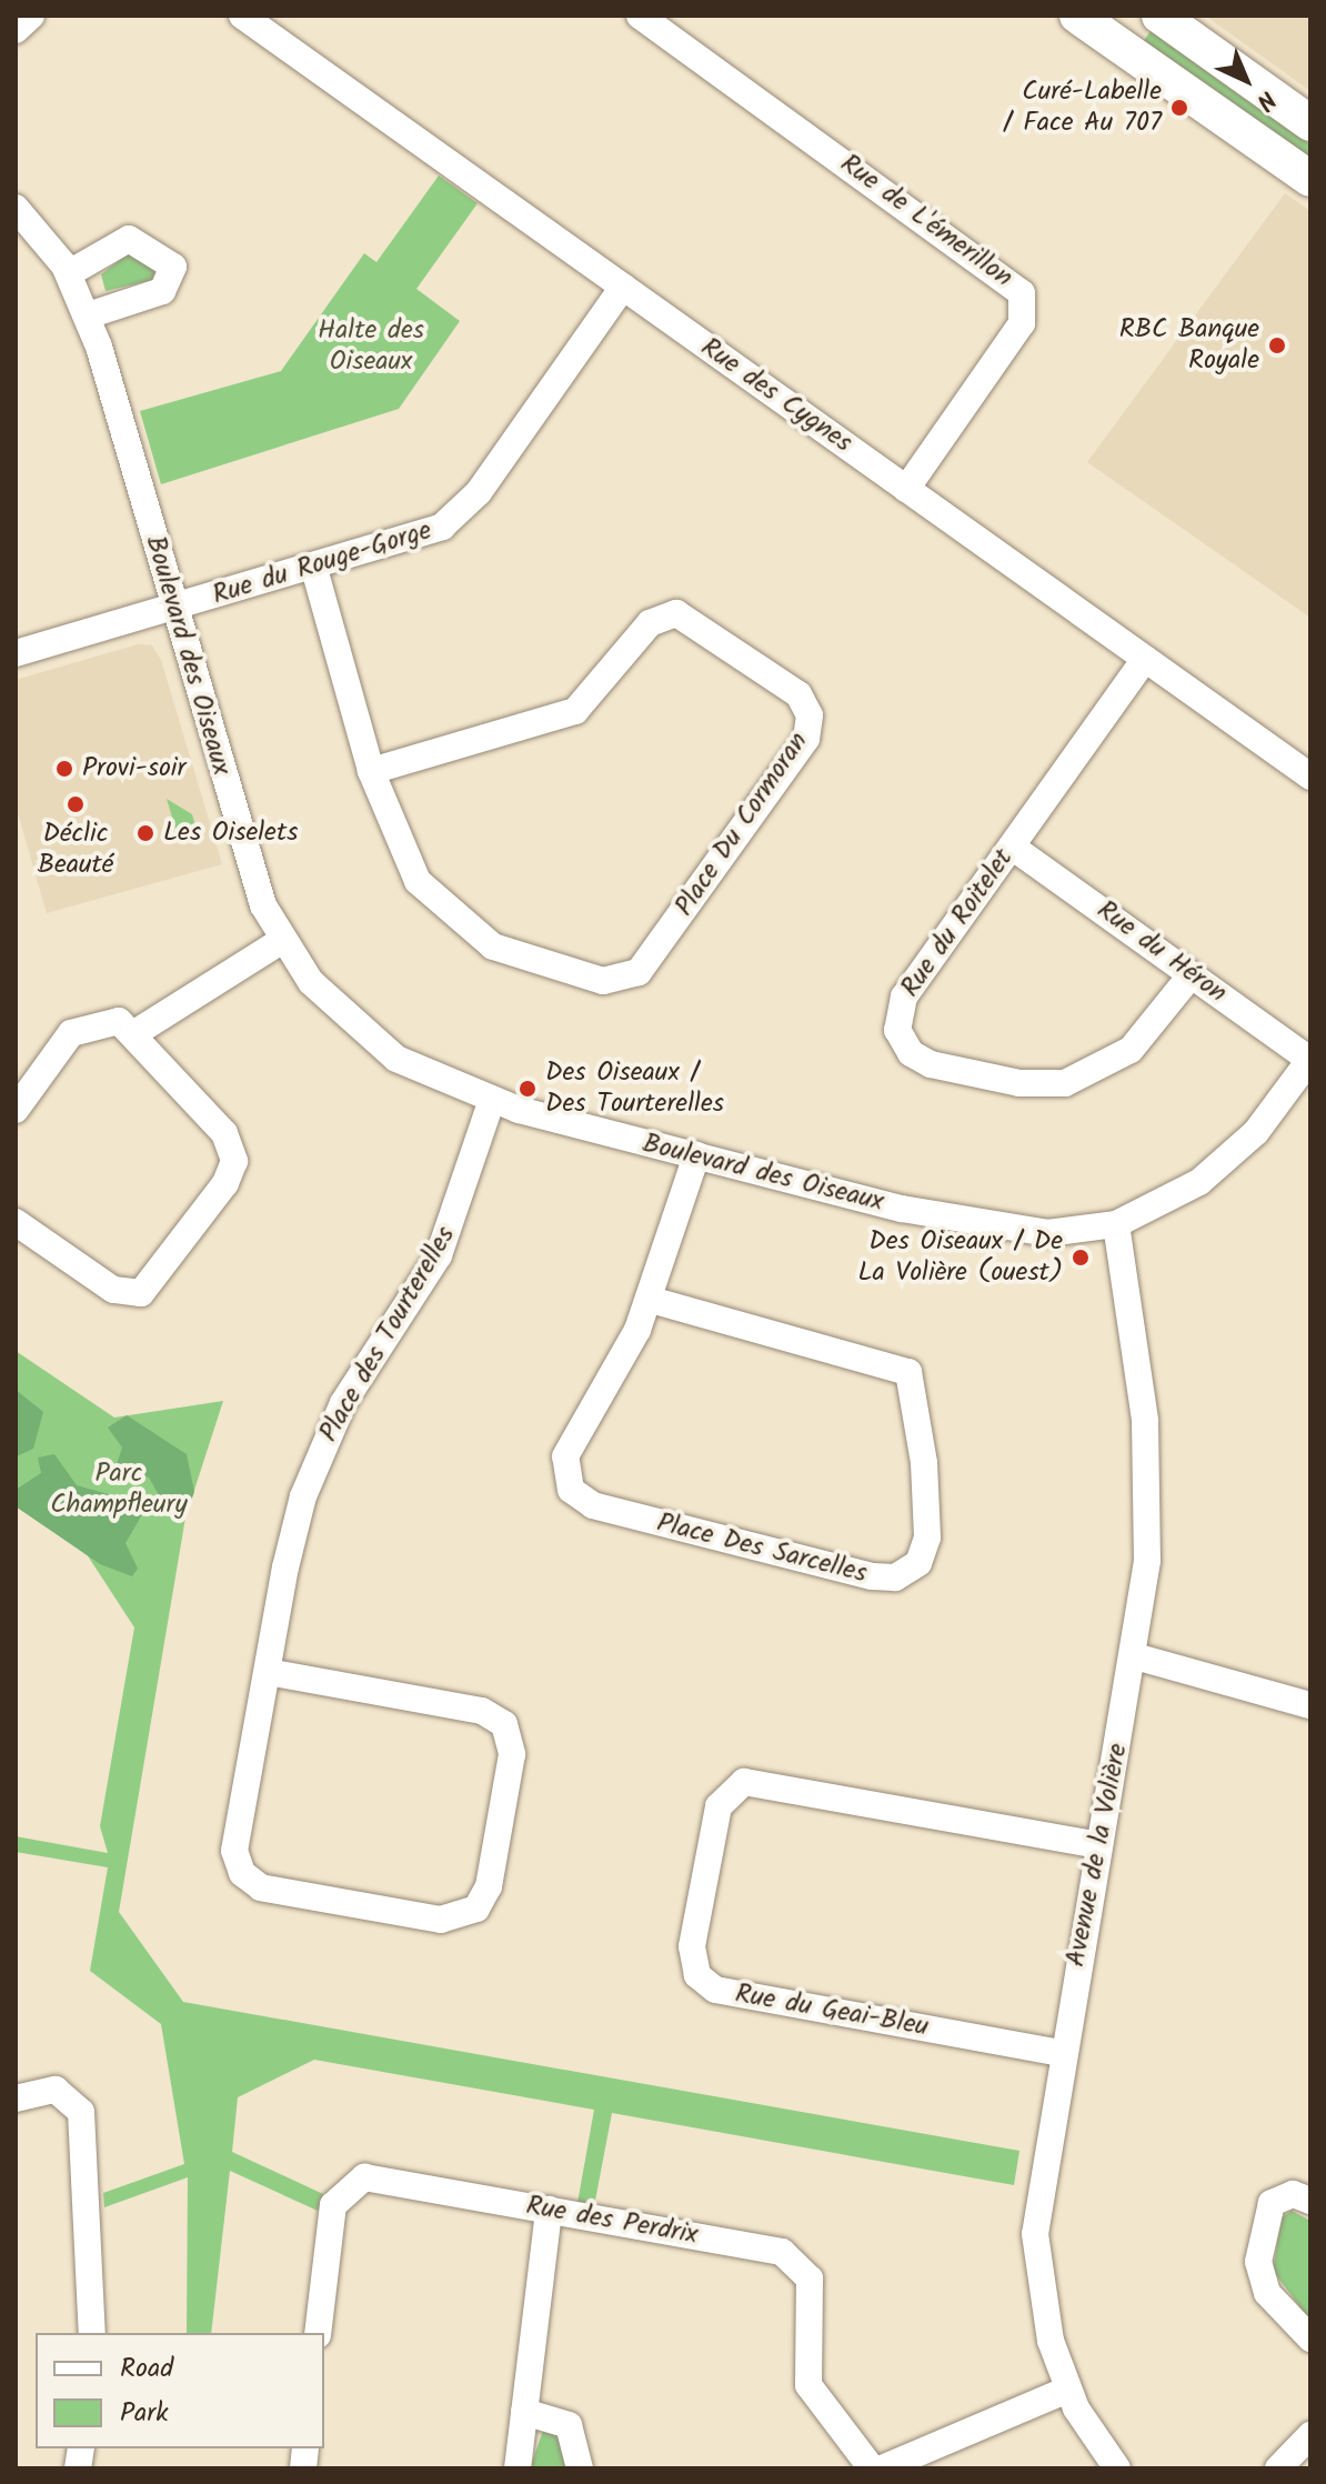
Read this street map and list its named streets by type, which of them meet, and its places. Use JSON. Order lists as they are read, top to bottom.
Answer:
{
  "streets": {
    "street": [
      "Rue de L'émerillon",
      "Rue des Cygnes",
      "Rue du Rouge-Gorge",
      "Boulevard des Oiseaux",
      "Place Du Cormoran",
      "Rue du Roitelet",
      "Rue du Héron",
      "Place des Tourterelles",
      "Place Des Sarcelles",
      "Avenue de la Volière",
      "Rue du Geai-Bleu",
      "Rue des Perdrix"
    ]
  },
  "crossings": [
    ["Rue de L'émerillon", "Rue des Cygnes"],
    ["Rue des Cygnes", "Rue du Rouge-Gorge"],
    ["Rue des Cygnes", "Rue du Roitelet"],
    ["Rue du Rouge-Gorge", "Boulevard des Oiseaux"],
    ["Rue du Rouge-Gorge", "Place Du Cormoran"],
    ["Boulevard des Oiseaux", "Rue du Héron"],
    ["Boulevard des Oiseaux", "Place des Tourterelles"],
    ["Boulevard des Oiseaux", "Place Des Sarcelles"],
    ["Boulevard des Oiseaux", "Avenue de la Volière"],
    ["Rue du Roitelet", "Rue du Héron"],
    ["Avenue de la Volière", "Rue du Geai-Bleu"]
  ],
  "parks": ["Halte des Oiseaux", "Parc Champfleury"],
  "places": [
    "Curé-Labelle / Face Au 707",
    "RBC Banque Royale",
    "Provi-soir",
    "Déclic Beauté",
    "Les Oiselets",
    "Des Oiseaux / Des Tourterelles",
    "Des Oiseaux / De La Volière (ouest)"
  ],
  "legend": ["Road", "Park"],
  "north": "bottom right"
}
